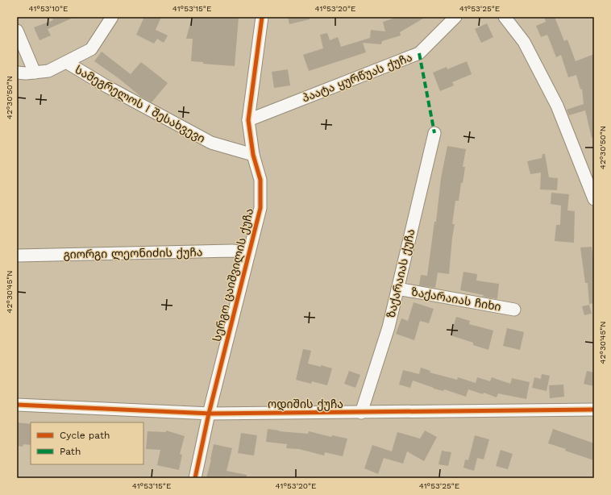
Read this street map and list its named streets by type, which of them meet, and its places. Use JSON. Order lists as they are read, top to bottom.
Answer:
{
  "streets": {
    "street": [
      "პაატა ყურწუას ქუჩა",
      "სამეგრელოს I შესახვევი",
      "გიორგი ლეონიძის ქუჩა",
      "ზაქარაიას ქუჩა",
      "სერგო ცაიშვილის ქუჩა",
      "ზაქარაიას ჩიხი",
      "ოდიშის ქუჩა"
    ]
  },
  "crossings": [
    ["პაატა ყურწუას ქუჩა", "სერგო ცაიშვილის ქუჩა"],
    ["სამეგრელოს I შესახვევი", "სერგო ცაიშვილის ქუჩა"],
    ["გიორგი ლეონიძის ქუჩა", "სერგო ცაიშვილის ქუჩა"],
    ["ზაქარაიას ქუჩა", "ზაქარაიას ჩიხი"],
    ["ზაქარაიას ქუჩა", "ოდიშის ქუჩა"],
    ["სერგო ცაიშვილის ქუჩა", "ოდიშის ქუჩა"]
  ],
  "legend": ["Cycle path", "Path"],
  "coordinates": [
    "41°53'10\"E",
    "41°53'15\"E",
    "41°53'20\"E",
    "41°53'25\"E",
    "42°30'50\"N",
    "42°30'45\"N"
  ]
}
